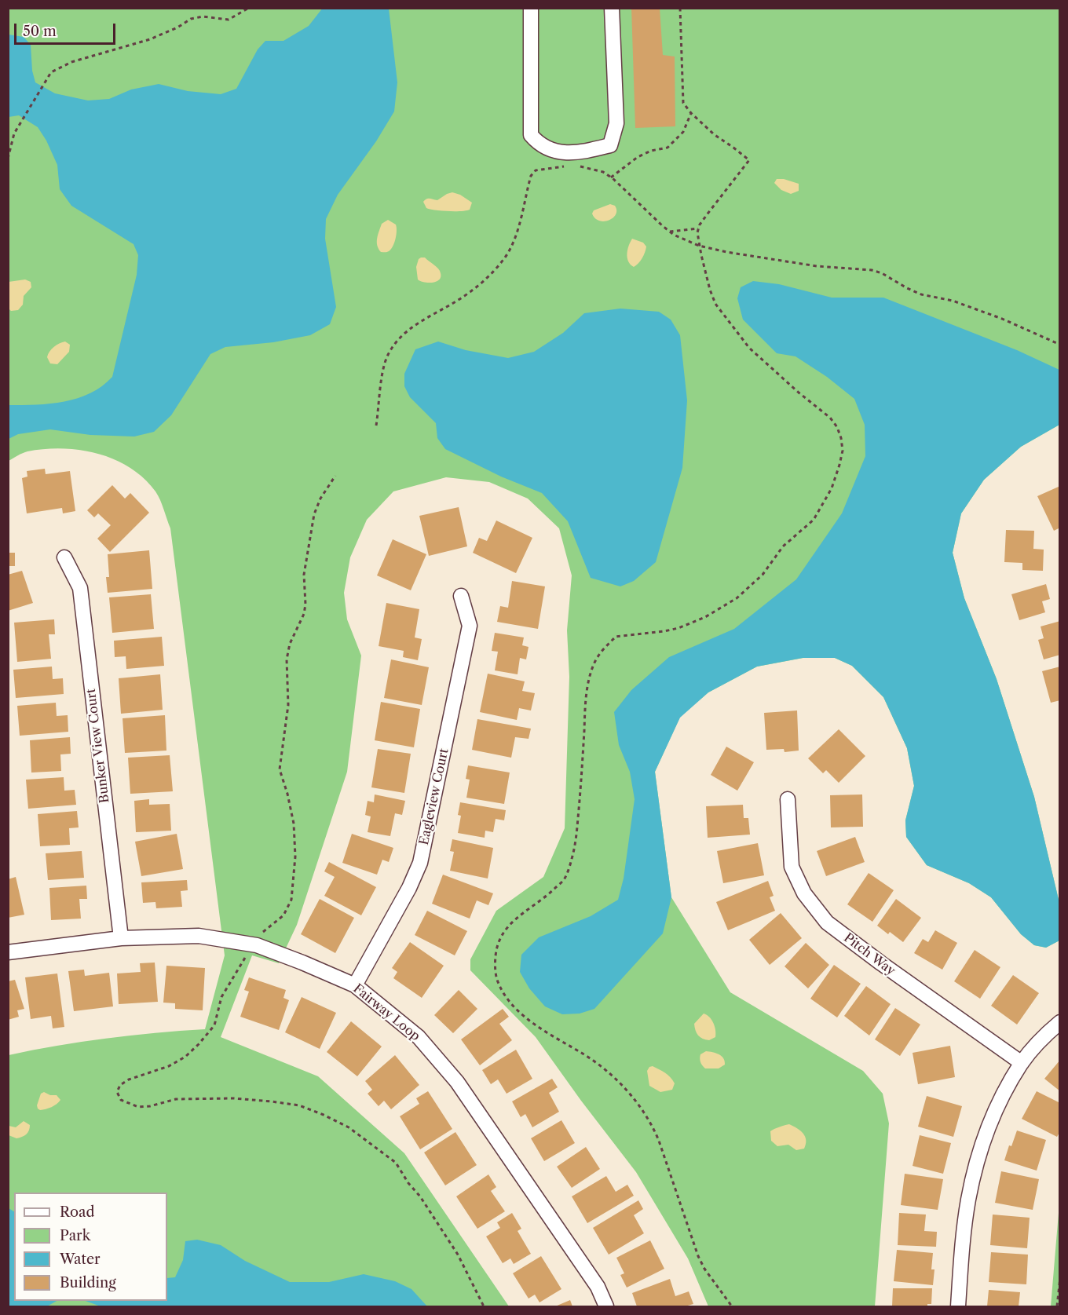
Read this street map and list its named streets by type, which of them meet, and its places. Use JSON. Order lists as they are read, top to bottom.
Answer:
{
  "streets": {
    "street": [
      "Bunker View Court",
      "Eagleview Court",
      "Pitch Way",
      "Fairway Loop"
    ]
  },
  "crossings": [
    ["Bunker View Court", "Fairway Loop"],
    ["Eagleview Court", "Fairway Loop"]
  ],
  "legend": [
    "Road",
    "Park",
    "Water",
    "Building"
  ],
  "scale_bar": "50 m"
}
